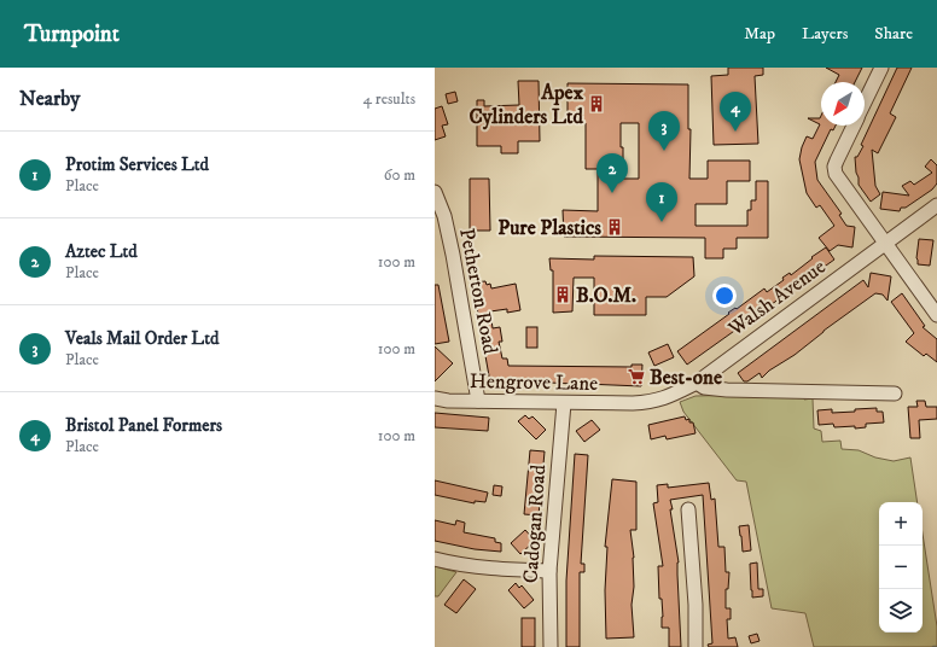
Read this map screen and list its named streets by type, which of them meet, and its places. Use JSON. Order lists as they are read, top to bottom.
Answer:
{
  "streets": {
    "street": [
      "Petherton Road",
      "Walsh Avenue",
      "Hengrove Lane",
      "Cadogan Road"
    ]
  },
  "crossings": [
    ["Petherton Road", "Hengrove Lane"],
    ["Walsh Avenue", "Hengrove Lane"],
    ["Hengrove Lane", "Cadogan Road"]
  ],
  "places": {
    "building": ["Apex Cylinders Ltd", "Pure Plastics", "B.O.M."],
    "supermarket": ["Best-one"]
  },
  "north": "bottom left",
  "page": {
    "header": "Turnpoint",
    "nav": ["Map", "Layers", "Share"],
    "heading": ["Nearby", "4 results"],
    "pins": [
      "4",
      "3",
      "2",
      "1"
    ],
    "list": [
      {
        "mark": "1",
        "name": "Protim Services Ltd",
        "note": "Place",
        "value": "60 m"
      },
      {
        "mark": "2",
        "name": "Aztec Ltd",
        "note": "Place",
        "value": "100 m"
      },
      {
        "mark": "3",
        "name": "Veals Mail Order Ltd",
        "note": "Place",
        "value": "100 m"
      },
      {
        "mark": "4",
        "name": "Bristol Panel Formers",
        "note": "Place",
        "value": "100 m"
      }
    ],
    "map_buttons": ["+", "−"]
  }
}
